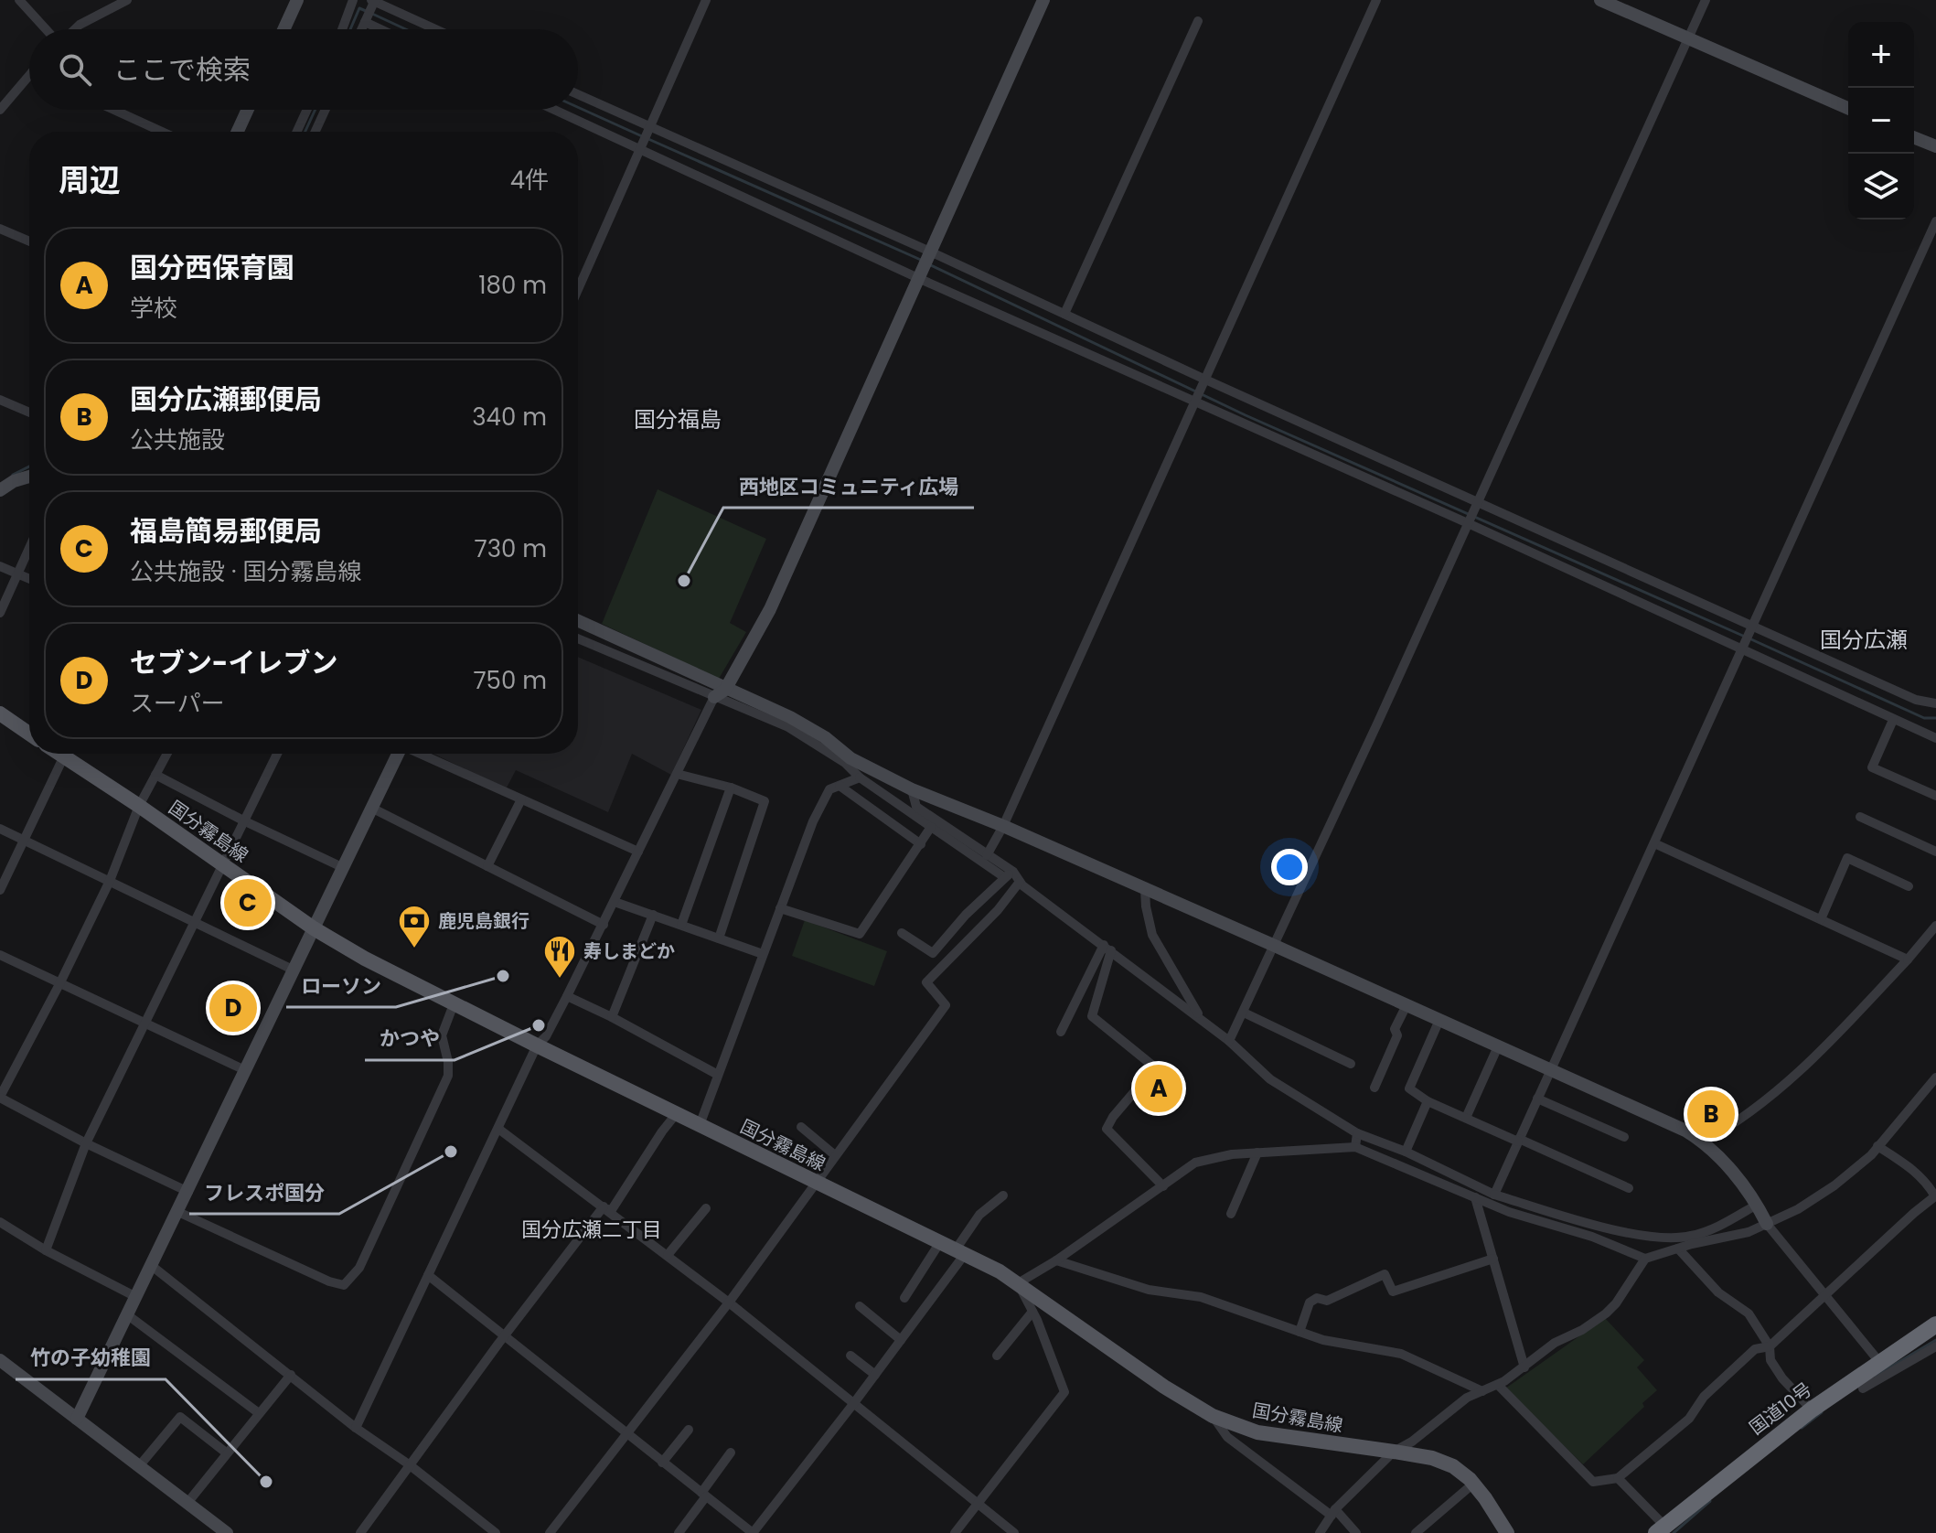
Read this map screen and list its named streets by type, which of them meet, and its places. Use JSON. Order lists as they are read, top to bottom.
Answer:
{
  "streets": {
    "highway": ["国道10号"],
    "main road": ["国分霧島線"]
  },
  "districts": ["国分福島", "国分広瀬", "国分広瀬二丁目"],
  "places": {
    "other": [
      "西地区コミュニティ広場",
      "ローソン",
      "かつや",
      "フレスポ国分",
      "竹の子幼稚園"
    ],
    "bank": ["鹿児島銀行"],
    "restaurant": ["寿しまどか"]
  },
  "page": {
    "map_buttons": ["+", "−"],
    "search": "ここで検索",
    "heading": ["周辺", "4件"],
    "list": [
      {
        "mark": "A",
        "name": "国分西保育園",
        "note": "学校",
        "value": "180 m"
      },
      {
        "mark": "B",
        "name": "国分広瀬郵便局",
        "note": "公共施設",
        "value": "340 m"
      },
      {
        "mark": "C",
        "name": "福島簡易郵便局",
        "note": "公共施設 · 国分霧島線",
        "value": "730 m"
      },
      {
        "mark": "D",
        "name": "セブン-イレブン",
        "note": "スーパー",
        "value": "750 m"
      }
    ],
    "pins": [
      "C",
      "D",
      "A",
      "B"
    ]
  }
}
